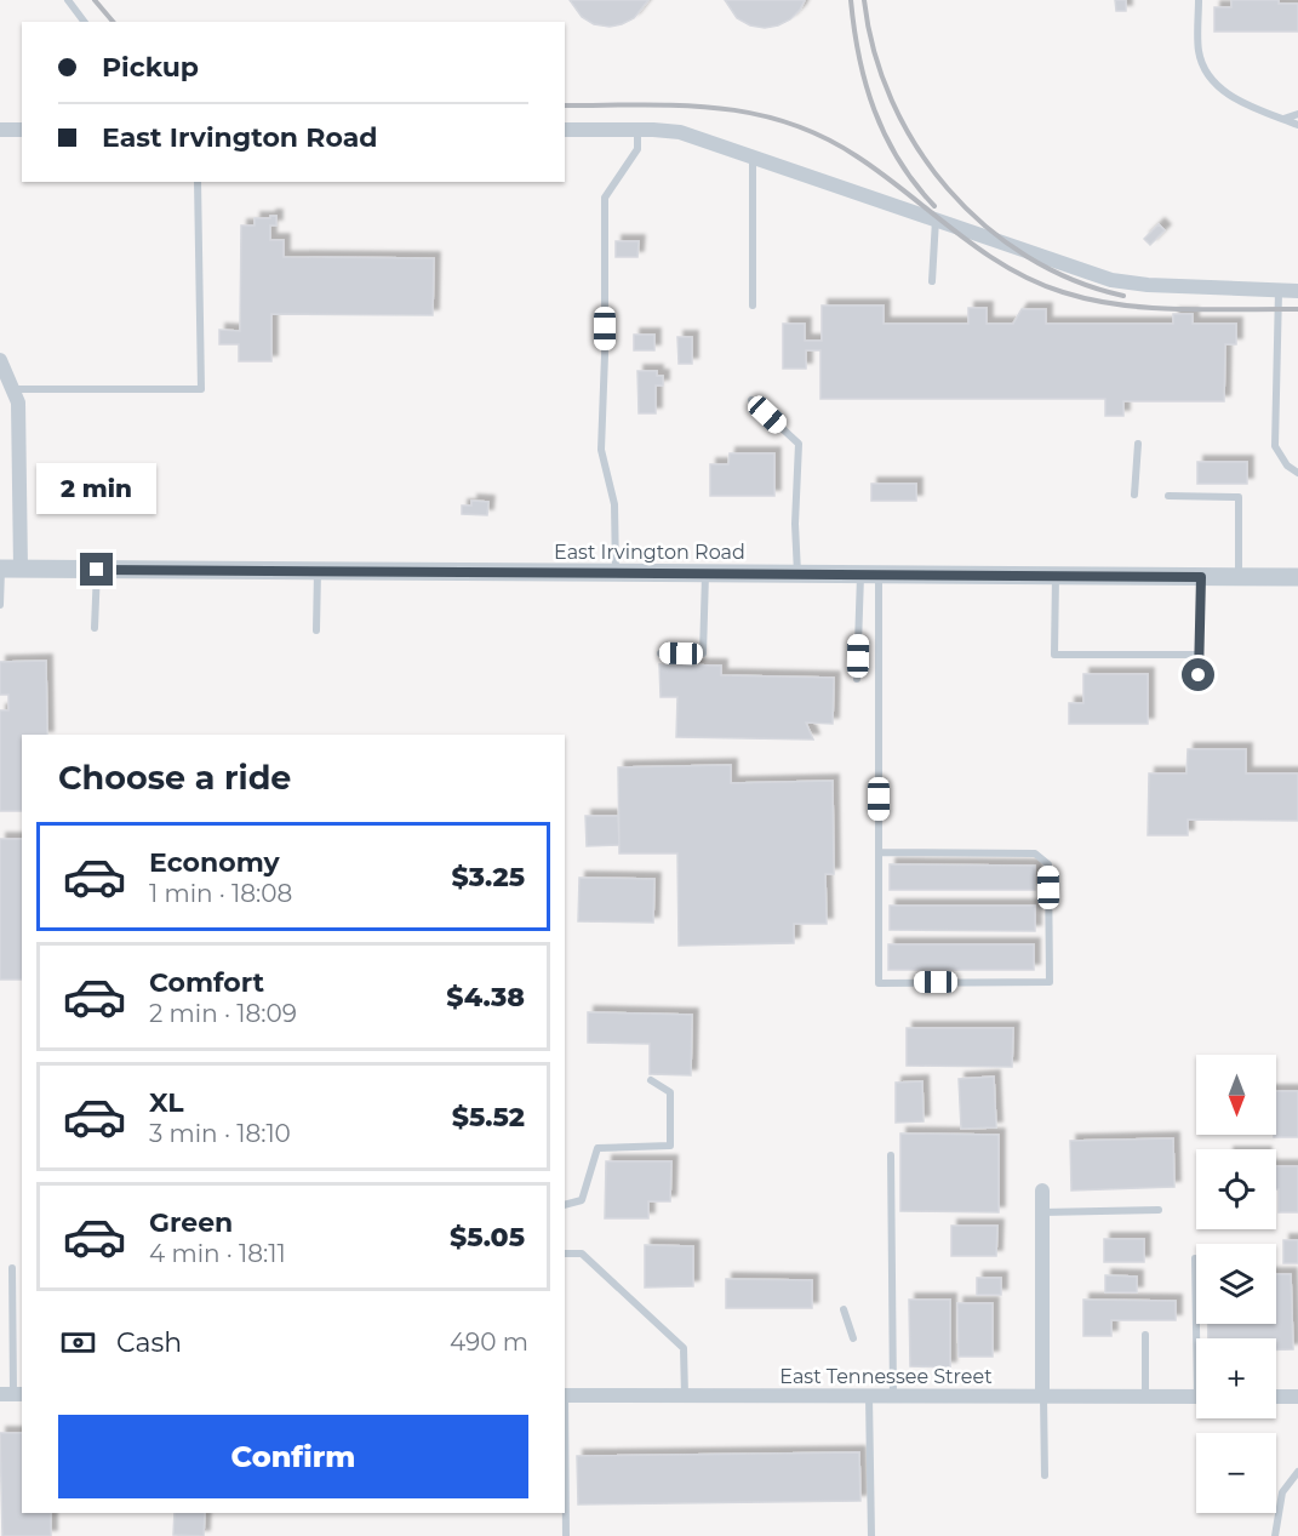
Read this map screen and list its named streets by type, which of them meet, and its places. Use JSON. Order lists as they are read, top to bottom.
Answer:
{
  "streets": {
    "street": ["East Irvington Road", "East Tennessee Street"]
  },
  "north": "bottom",
  "page": {
    "banner": ["Pickup", "East Irvington Road"],
    "bubble": "2 min",
    "heading": "Choose a ride",
    "list": [
      {
        "name": "Economy",
        "note": "1 min · 18:08",
        "value": "$3.25"
      },
      {
        "name": "Comfort",
        "note": "2 min · 18:09",
        "value": "$4.38"
      },
      {
        "name": "XL",
        "note": "3 min · 18:10",
        "value": "$5.52"
      },
      {
        "name": "Green",
        "note": "4 min · 18:11",
        "value": "$5.05"
      }
    ],
    "map_buttons": ["+", "−"],
    "pay": ["Cash", "490 m"],
    "buttons": "Confirm"
  }
}
